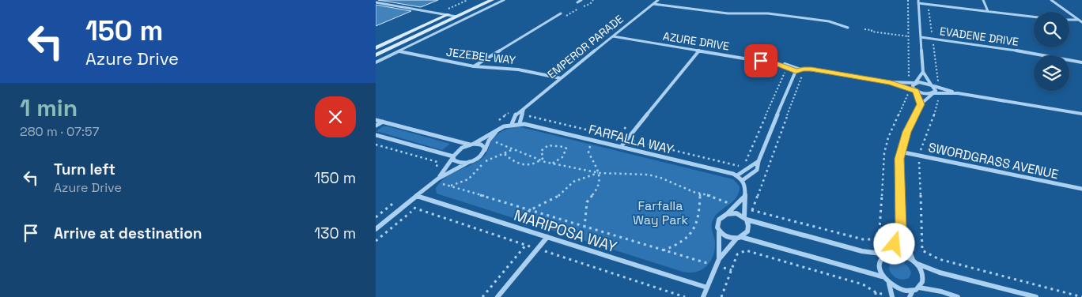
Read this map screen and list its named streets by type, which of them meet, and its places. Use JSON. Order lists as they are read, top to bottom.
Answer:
{
  "streets": {
    "street": [
      "EVADENE DRIVE",
      "AZURE DRIVE",
      "EMPEROR PARADE",
      "JEZEBEL WAY",
      "FARFALLA WAY",
      "SWORDGRASS AVENUE",
      "MARIPOSA WAY"
    ]
  },
  "crossings": [
    ["AZURE DRIVE", "EMPEROR PARADE"],
    ["EMPEROR PARADE", "JEZEBEL WAY"],
    ["EMPEROR PARADE", "FARFALLA WAY"]
  ],
  "parks": ["Farfalla Way Park"],
  "page": {
    "turn": ["150 m", "Azure Drive"],
    "heading": ["1 min", "280 m · 07:57"],
    "list": [
      {
        "name": "Turn left",
        "note": "Azure Drive",
        "value": "150 m"
      },
      {
        "name": "Arrive at destination",
        "value": "130 m"
      }
    ]
  }
}
